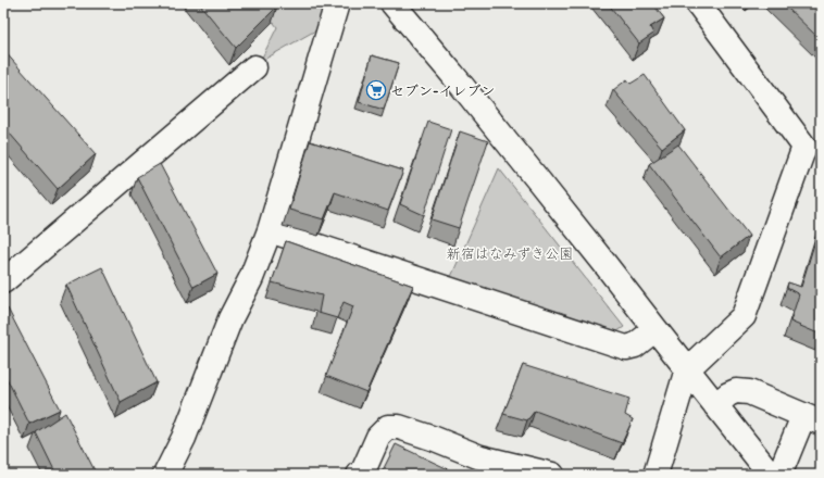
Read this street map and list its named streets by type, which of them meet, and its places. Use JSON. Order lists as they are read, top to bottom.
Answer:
{
  "parks": ["新宿はなみずき公園"],
  "places": {
    "supermarket": ["セブン-イレブン"]
  }
}
